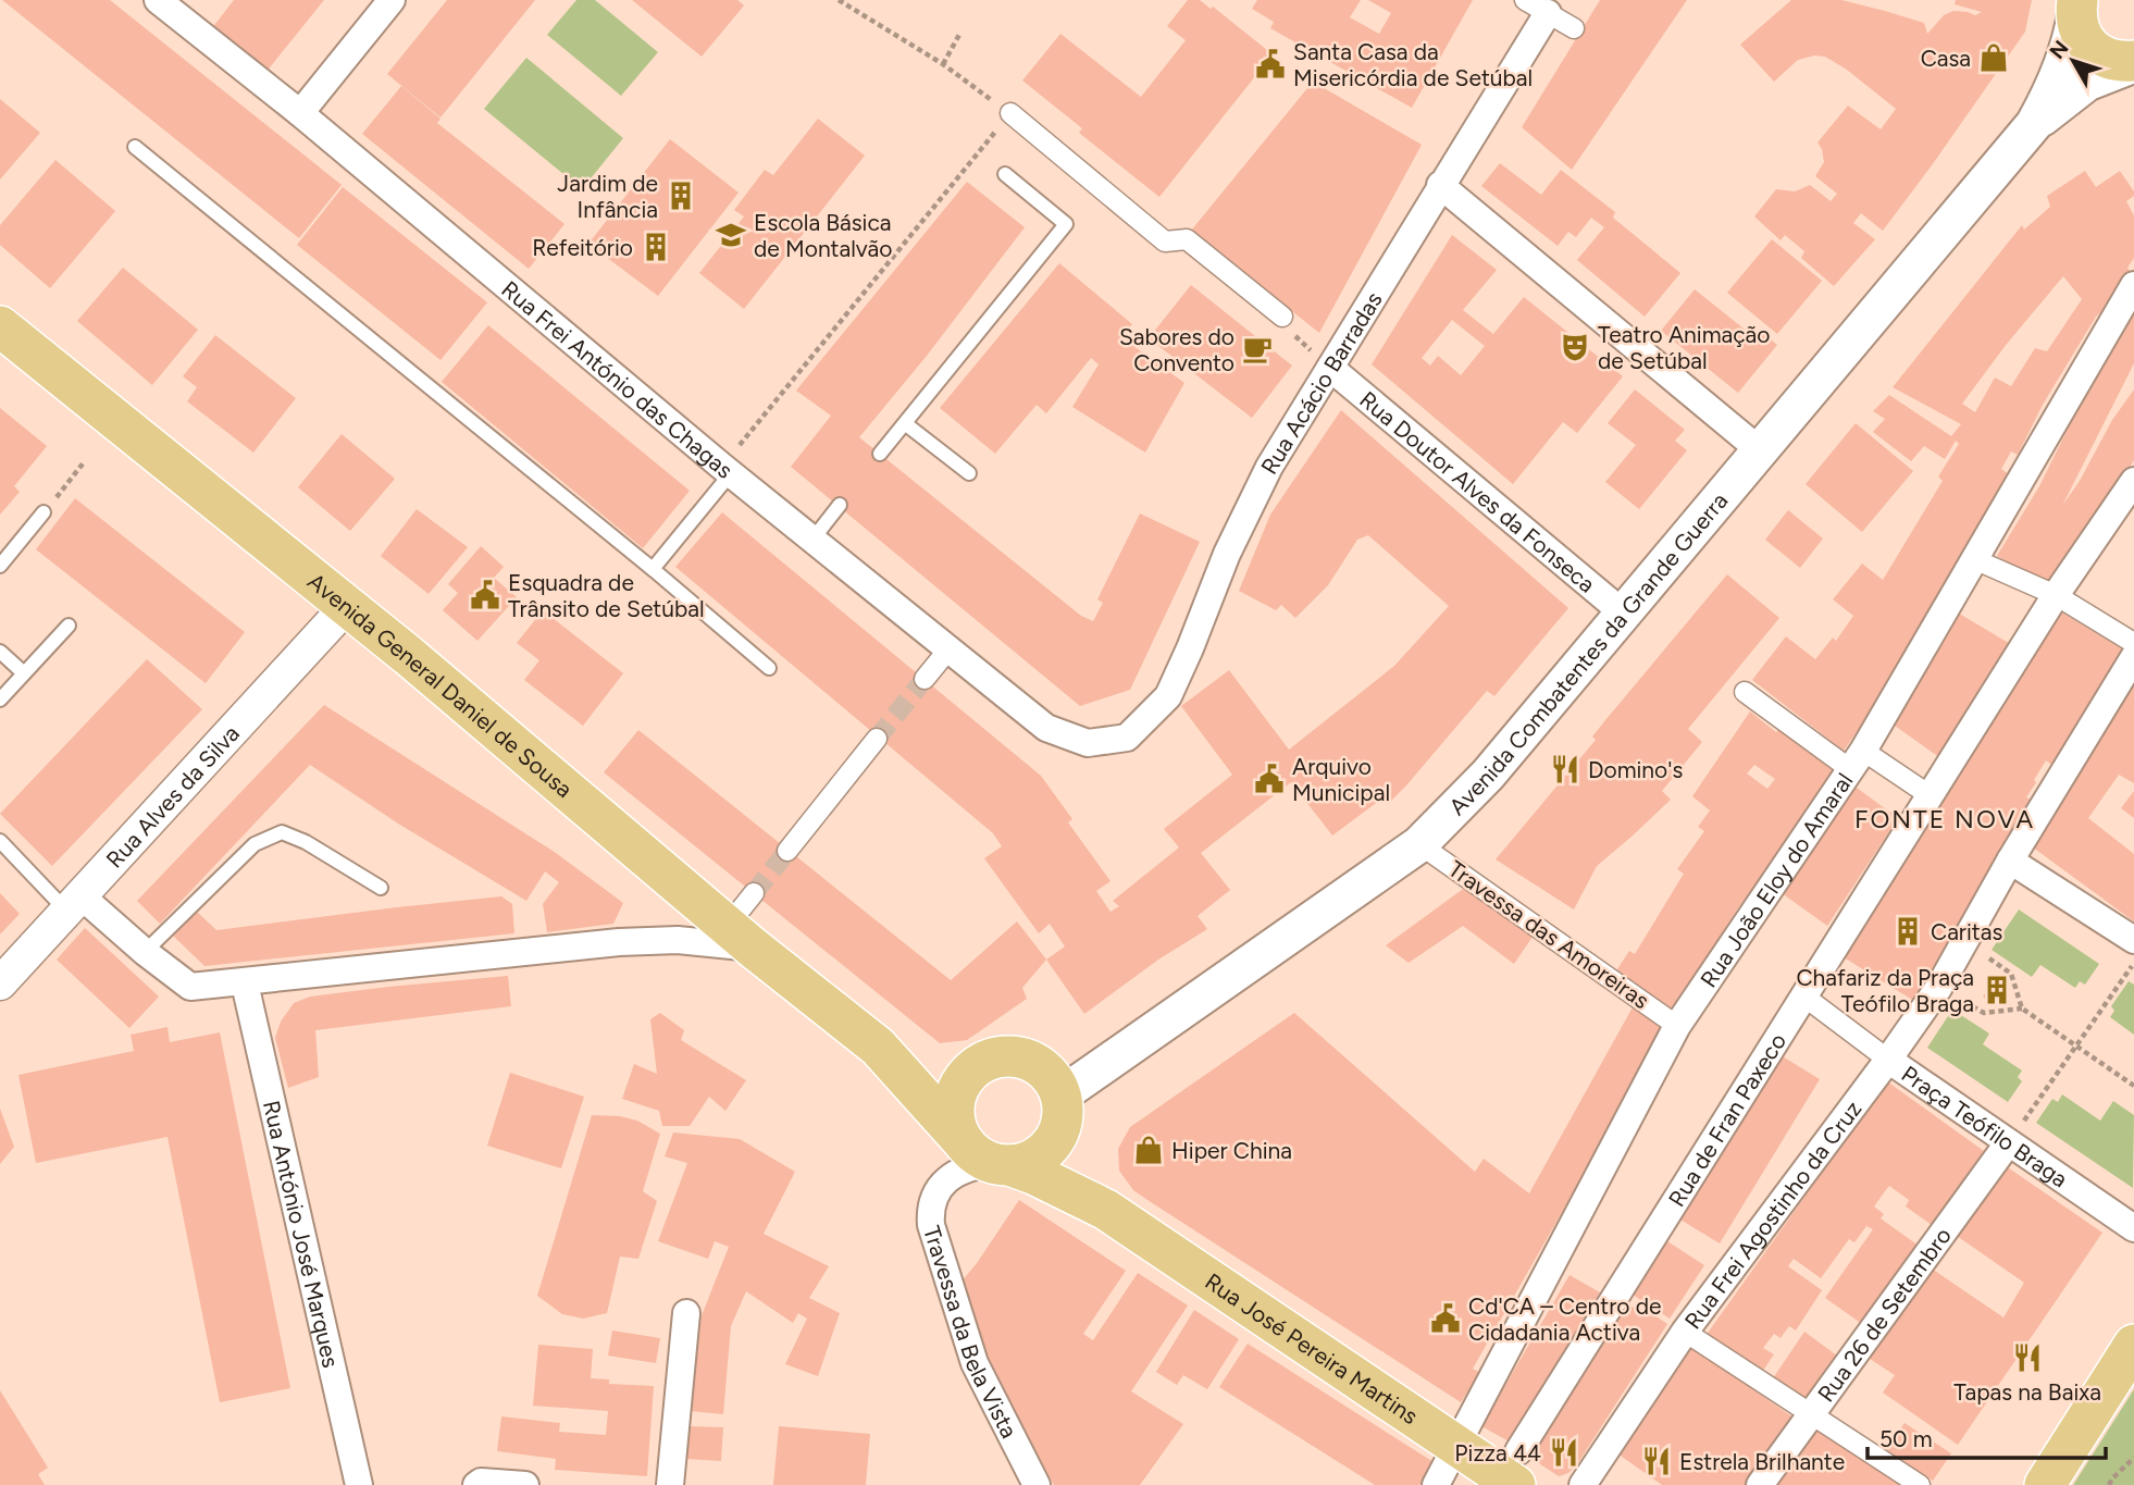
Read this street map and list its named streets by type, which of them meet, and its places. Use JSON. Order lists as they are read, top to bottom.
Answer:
{
  "streets": {
    "main road": ["Avenida Combatentes da Grande Guerra", "Avenida General Daniel de Sousa", "Rua José Pereira Martins"],
    "street": [
      "Rua Frei António das Chagas",
      "Rua Acácio Barradas",
      "Rua Doutor Alves da Fonseca",
      "Rua Alves da Silva",
      "Rua João Eloy do Amaral",
      "Travessa das Amoreiras",
      "Rua de Fran Paxeco",
      "Praça Teófilo Braga",
      "Rua Frei Agostinho da Cruz",
      "Rua António José Marques",
      "Rua 26 de Setembro",
      "Travessa da Bela Vista"
    ]
  },
  "crossings": [
    ["Rua Frei António das Chagas", "Rua Acácio Barradas"],
    ["Rua Acácio Barradas", "Rua Doutor Alves da Fonseca"],
    ["Rua Doutor Alves da Fonseca", "Avenida Combatentes da Grande Guerra"],
    ["Avenida Combatentes da Grande Guerra", "Avenida General Daniel de Sousa"],
    ["Avenida Combatentes da Grande Guerra", "Travessa das Amoreiras"],
    ["Avenida Combatentes da Grande Guerra", "Rua José Pereira Martins"],
    ["Avenida General Daniel de Sousa", "Rua Alves da Silva"],
    ["Avenida General Daniel de Sousa", "Travessa da Bela Vista"],
    ["Avenida General Daniel de Sousa", "Rua José Pereira Martins"],
    ["Rua João Eloy do Amaral", "Travessa das Amoreiras"],
    ["Rua João Eloy do Amaral", "Rua José Pereira Martins"],
    ["Rua de Fran Paxeco", "Rua José Pereira Martins"],
    ["Praça Teófilo Braga", "Rua Frei Agostinho da Cruz"],
    ["Praça Teófilo Braga", "Rua 26 de Setembro"],
    ["Travessa da Bela Vista", "Rua José Pereira Martins"]
  ],
  "districts": ["FONTE NOVA"],
  "places": {
    "shop": ["Casa", "Hiper China"],
    "public building": [
      "Santa Casa da Misericórdia de Setúbal",
      "Esquadra de Trânsito de Setúbal",
      "Arquivo Municipal",
      "Cd'CA – Centro de Cidadania Activa"
    ],
    "building": [
      "Jardim de Infância",
      "Refeitório",
      "Caritas",
      "Chafariz da Praça Teófilo Braga"
    ],
    "school or university": ["Escola Básica de Montalvão"],
    "theatre": ["Teatro Animação de Setúbal"],
    "cafe": ["Sabores do Convento"],
    "restaurant": [
      "Domino's",
      "Tapas na Baixa",
      "Pizza 44",
      "Estrela Brilhante"
    ]
  },
  "scale_bar": "50 m",
  "north": "top left"
}
